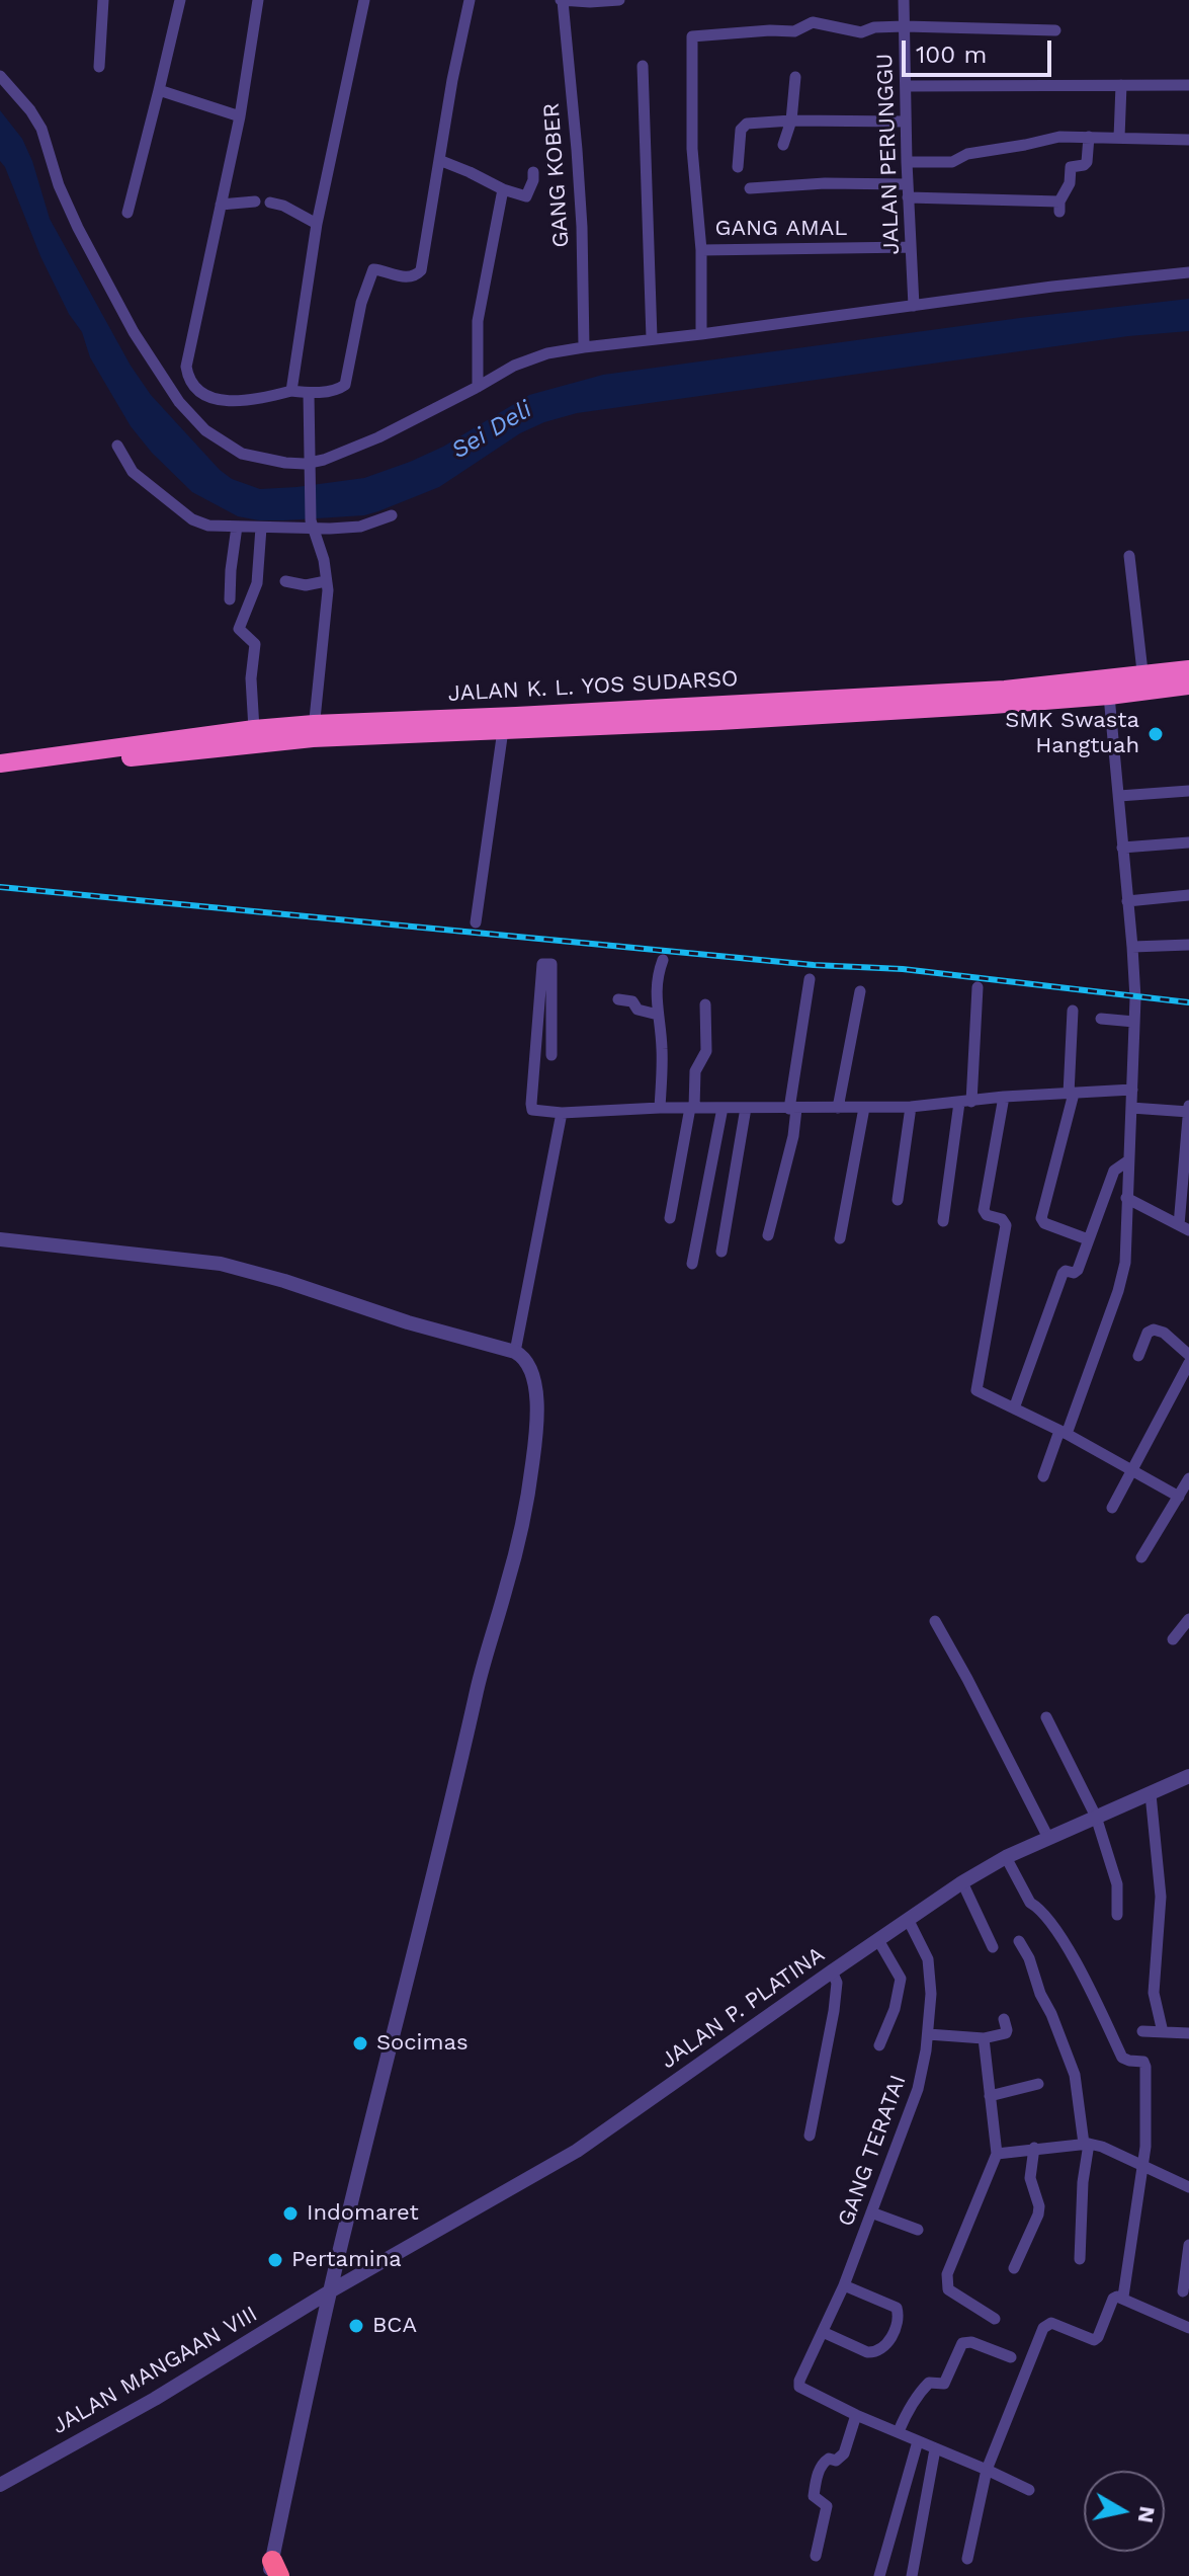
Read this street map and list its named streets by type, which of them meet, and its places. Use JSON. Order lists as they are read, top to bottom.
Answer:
{
  "streets": {
    "highway": ["JALAN K. L. YOS SUDARSO"],
    "street": [
      "JALAN PERUNGGU",
      "GANG KOBER",
      "GANG AMAL",
      "JALAN P. PLATINA",
      "GANG TERATAI",
      "JALAN MANGAAN VIII"
    ]
  },
  "crossings": [
    ["JALAN PERUNGGU", "GANG AMAL"],
    ["JALAN P. PLATINA", "GANG TERATAI"],
    ["JALAN P. PLATINA", "JALAN MANGAAN VIII"]
  ],
  "water": ["Sei Deli"],
  "places": [
    "SMK Swasta Hangtuah",
    "Socimas",
    "Indomaret",
    "Pertamina",
    "BCA"
  ],
  "scale_bar": "100 m",
  "north": "right"
}
